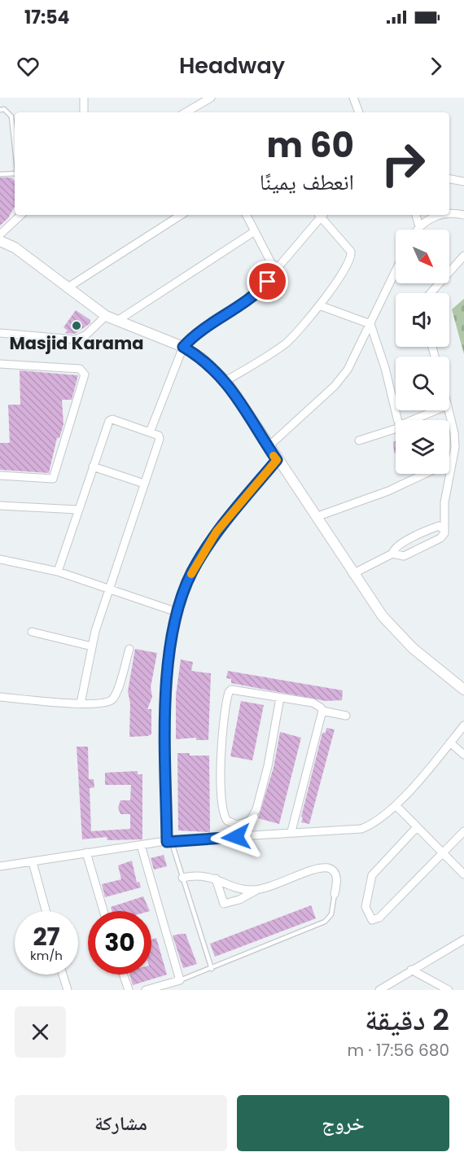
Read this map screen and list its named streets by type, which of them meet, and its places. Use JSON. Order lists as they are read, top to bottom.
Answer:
{
  "places": ["Masjid Karama"],
  "north": "bottom right",
  "page": {
    "status": "17:54",
    "header": "Headway",
    "turn": ["60 m", "انعطف يمينًا"],
    "speed": "27 km/h",
    "limit": "30",
    "heading": ["2 دقيقة", "680 m · 17:56"],
    "buttons": ["خروج", "مشاركة"]
  }
}
